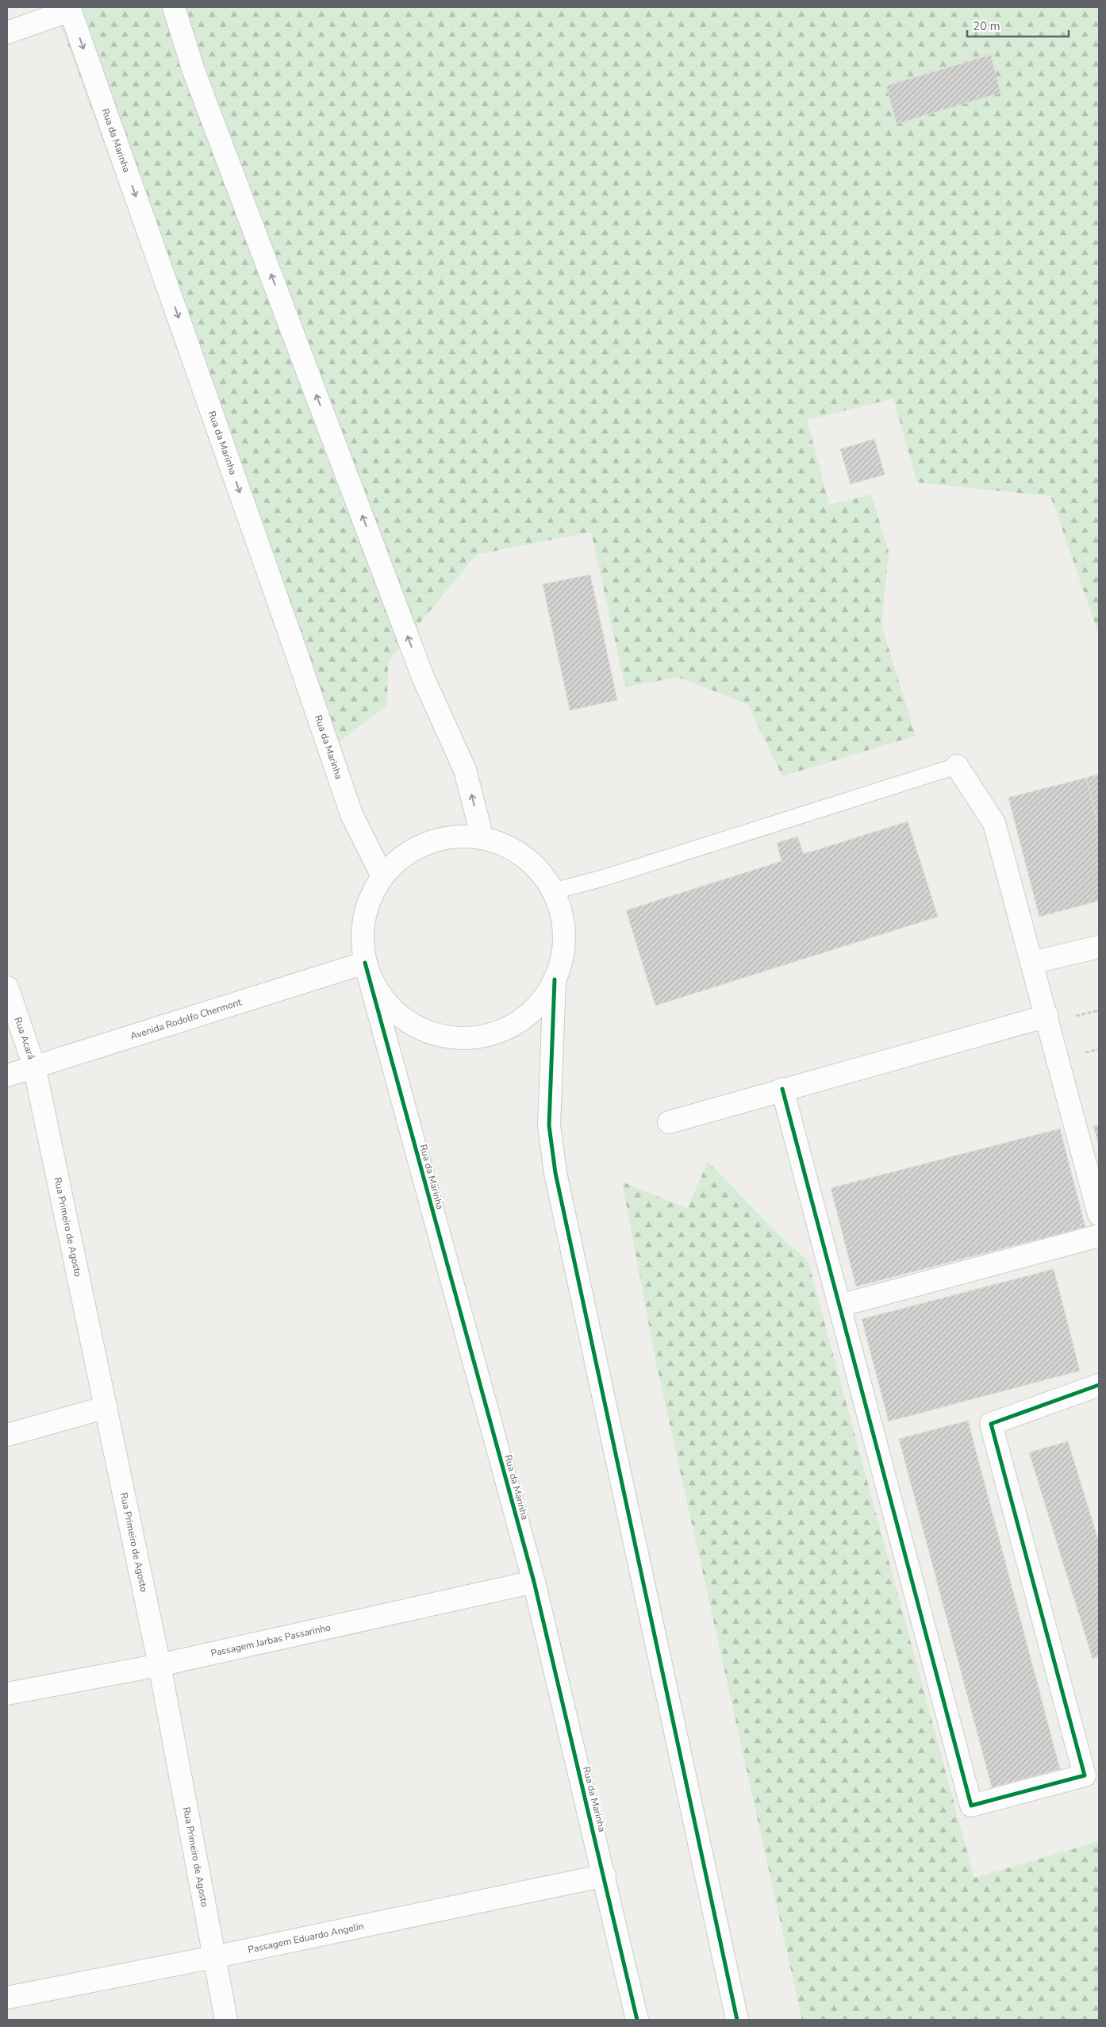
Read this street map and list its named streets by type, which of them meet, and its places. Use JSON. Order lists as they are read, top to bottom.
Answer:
{
  "streets": {
    "main road": [
      "Rua da Marinha",
      "Avenida Rodolfo Chermont",
      "Rua Acará",
      "Rua Primeiro de Agosto",
      "Passagem Jarbas Passarinho",
      "Passagem Eduardo Angelin"
    ]
  },
  "crossings": [
    ["Rua da Marinha", "Avenida Rodolfo Chermont"],
    ["Rua da Marinha", "Passagem Jarbas Passarinho"],
    ["Rua da Marinha", "Passagem Eduardo Angelin"],
    ["Avenida Rodolfo Chermont", "Rua Acará"],
    ["Avenida Rodolfo Chermont", "Rua Primeiro de Agosto"],
    ["Rua Acará", "Rua Primeiro de Agosto"],
    ["Rua Primeiro de Agosto", "Passagem Jarbas Passarinho"],
    ["Rua Primeiro de Agosto", "Passagem Eduardo Angelin"]
  ],
  "scale_bar": "20 m"
}
